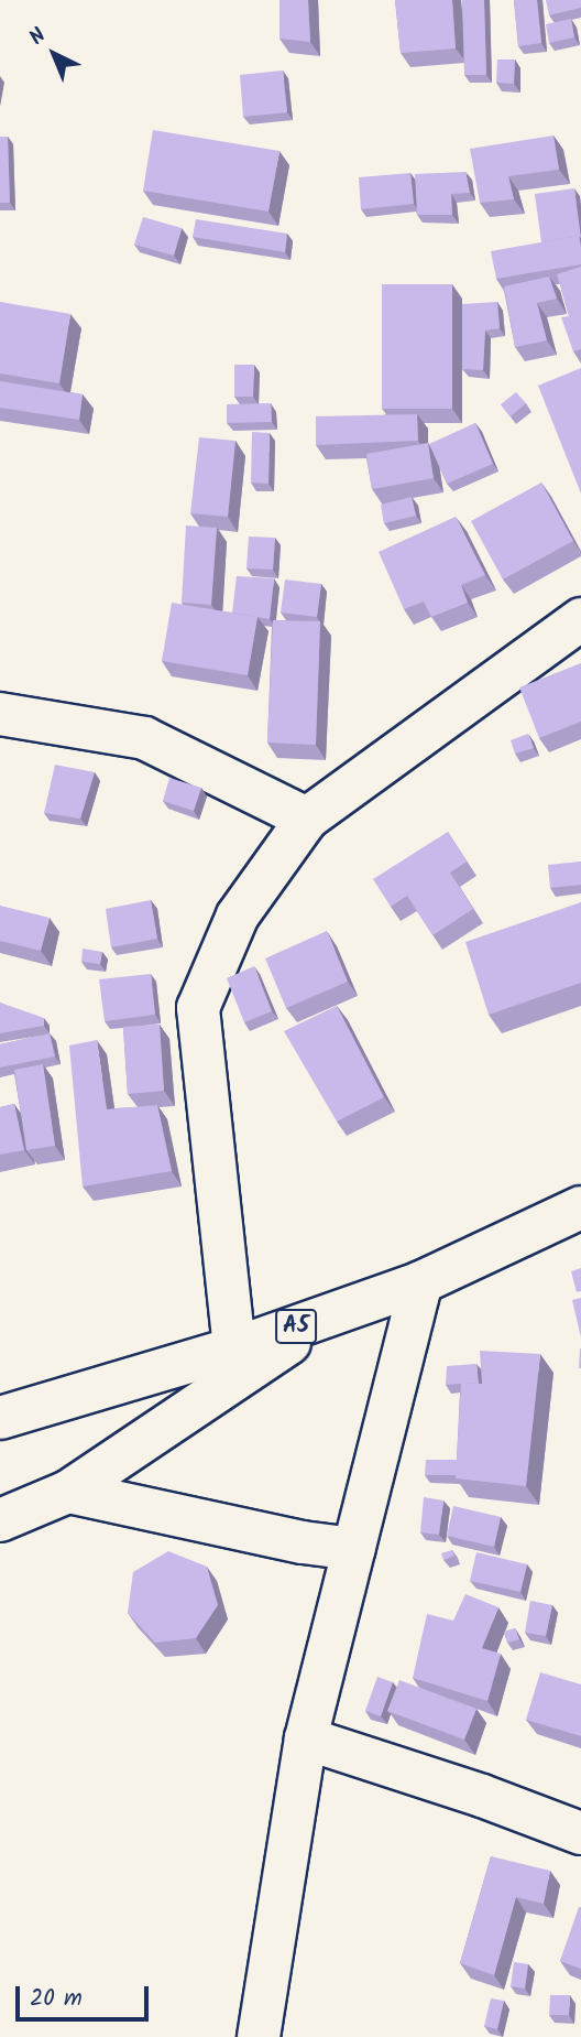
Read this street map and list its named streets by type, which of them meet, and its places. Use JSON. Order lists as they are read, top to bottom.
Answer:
{
  "streets": {
    "street": ["A5"]
  },
  "scale_bar": "20 m",
  "north": "top left"
}
